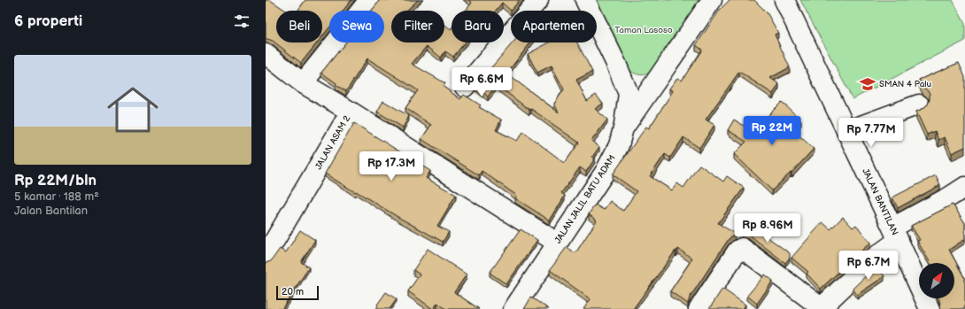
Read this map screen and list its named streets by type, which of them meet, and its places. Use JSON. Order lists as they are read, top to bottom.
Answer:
{
  "streets": {
    "street": ["JALAN ASAM 2", "JALAN JALIL BATU ADAM", "JALAN BANTILAN"]
  },
  "crossings": [
    ["JALAN ASAM 2", "JALAN JALIL BATU ADAM"]
  ],
  "parks": ["Taman Lasoso"],
  "places": {
    "school or university": ["SMAN 4 Palu"]
  },
  "scale_bar": "20 m",
  "north": "top right",
  "page": {
    "heading": "6 properti",
    "chip": [
      "Beli",
      "Sewa",
      "Filter",
      "Baru",
      "Apartemen"
    ],
    "list": [
      {
        "name": "Rp 22M/bln",
        "note": "5 kamar · 188 m² · Jalan Bantilan"
      }
    ],
    "price": [
      "Rp 6.6M",
      "Rp 22M",
      "Rp 7.77M",
      "Rp 17.3M",
      "Rp 8.96M",
      "Rp 6.7M"
    ],
    "scale": "20 m"
  }
}
